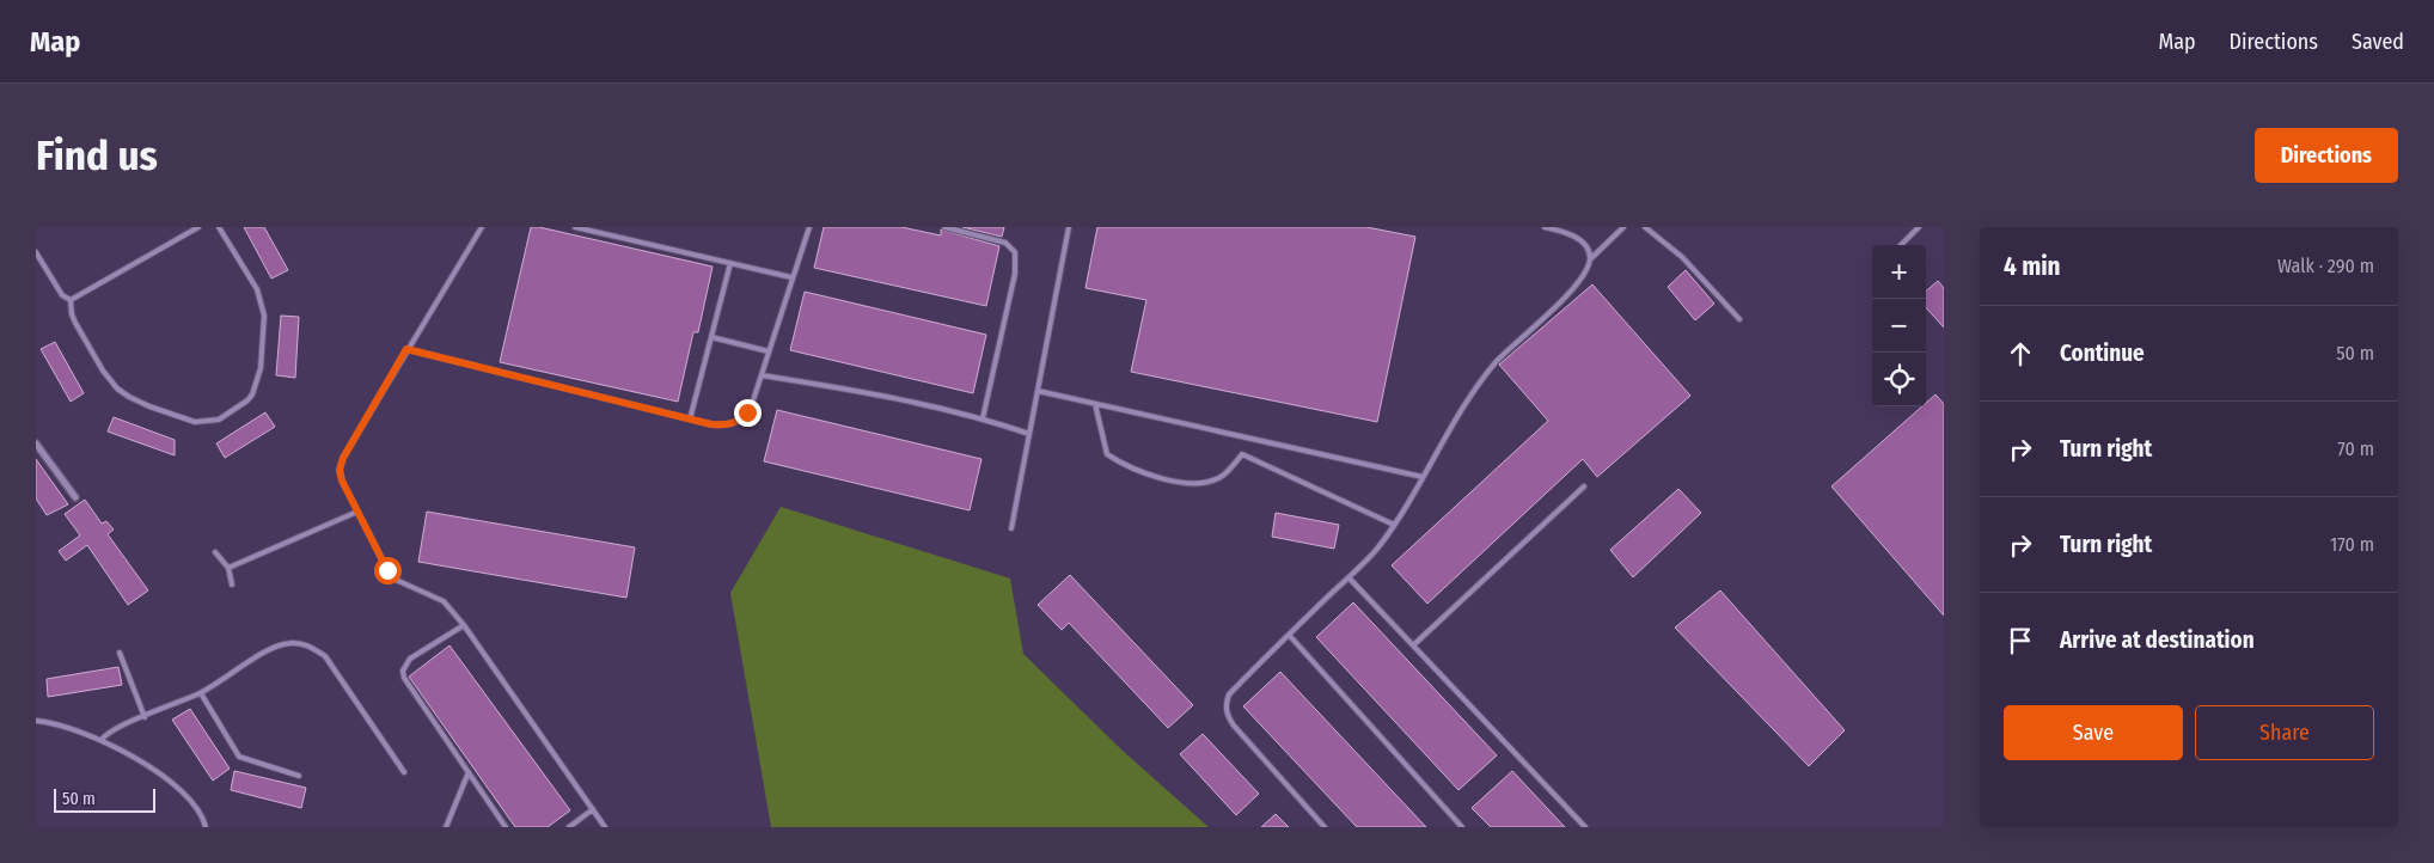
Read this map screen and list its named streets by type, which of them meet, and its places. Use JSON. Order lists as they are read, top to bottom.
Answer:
{
  "scale_bar": "50 m",
  "page": {
    "header": "Map",
    "nav": ["Map", "Directions", "Saved"],
    "buttons": [
      "Directions",
      ["Save", "Share"]
    ],
    "title": "Find us",
    "heading": ["4 min", "Walk · 290 m"],
    "map_buttons": ["+", "−"],
    "list": [
      ["Continue", "50 m"],
      ["Turn right", "70 m"],
      ["Turn right", "170 m"],
      "Arrive at destination"
    ],
    "scale": "50 m"
  }
}
